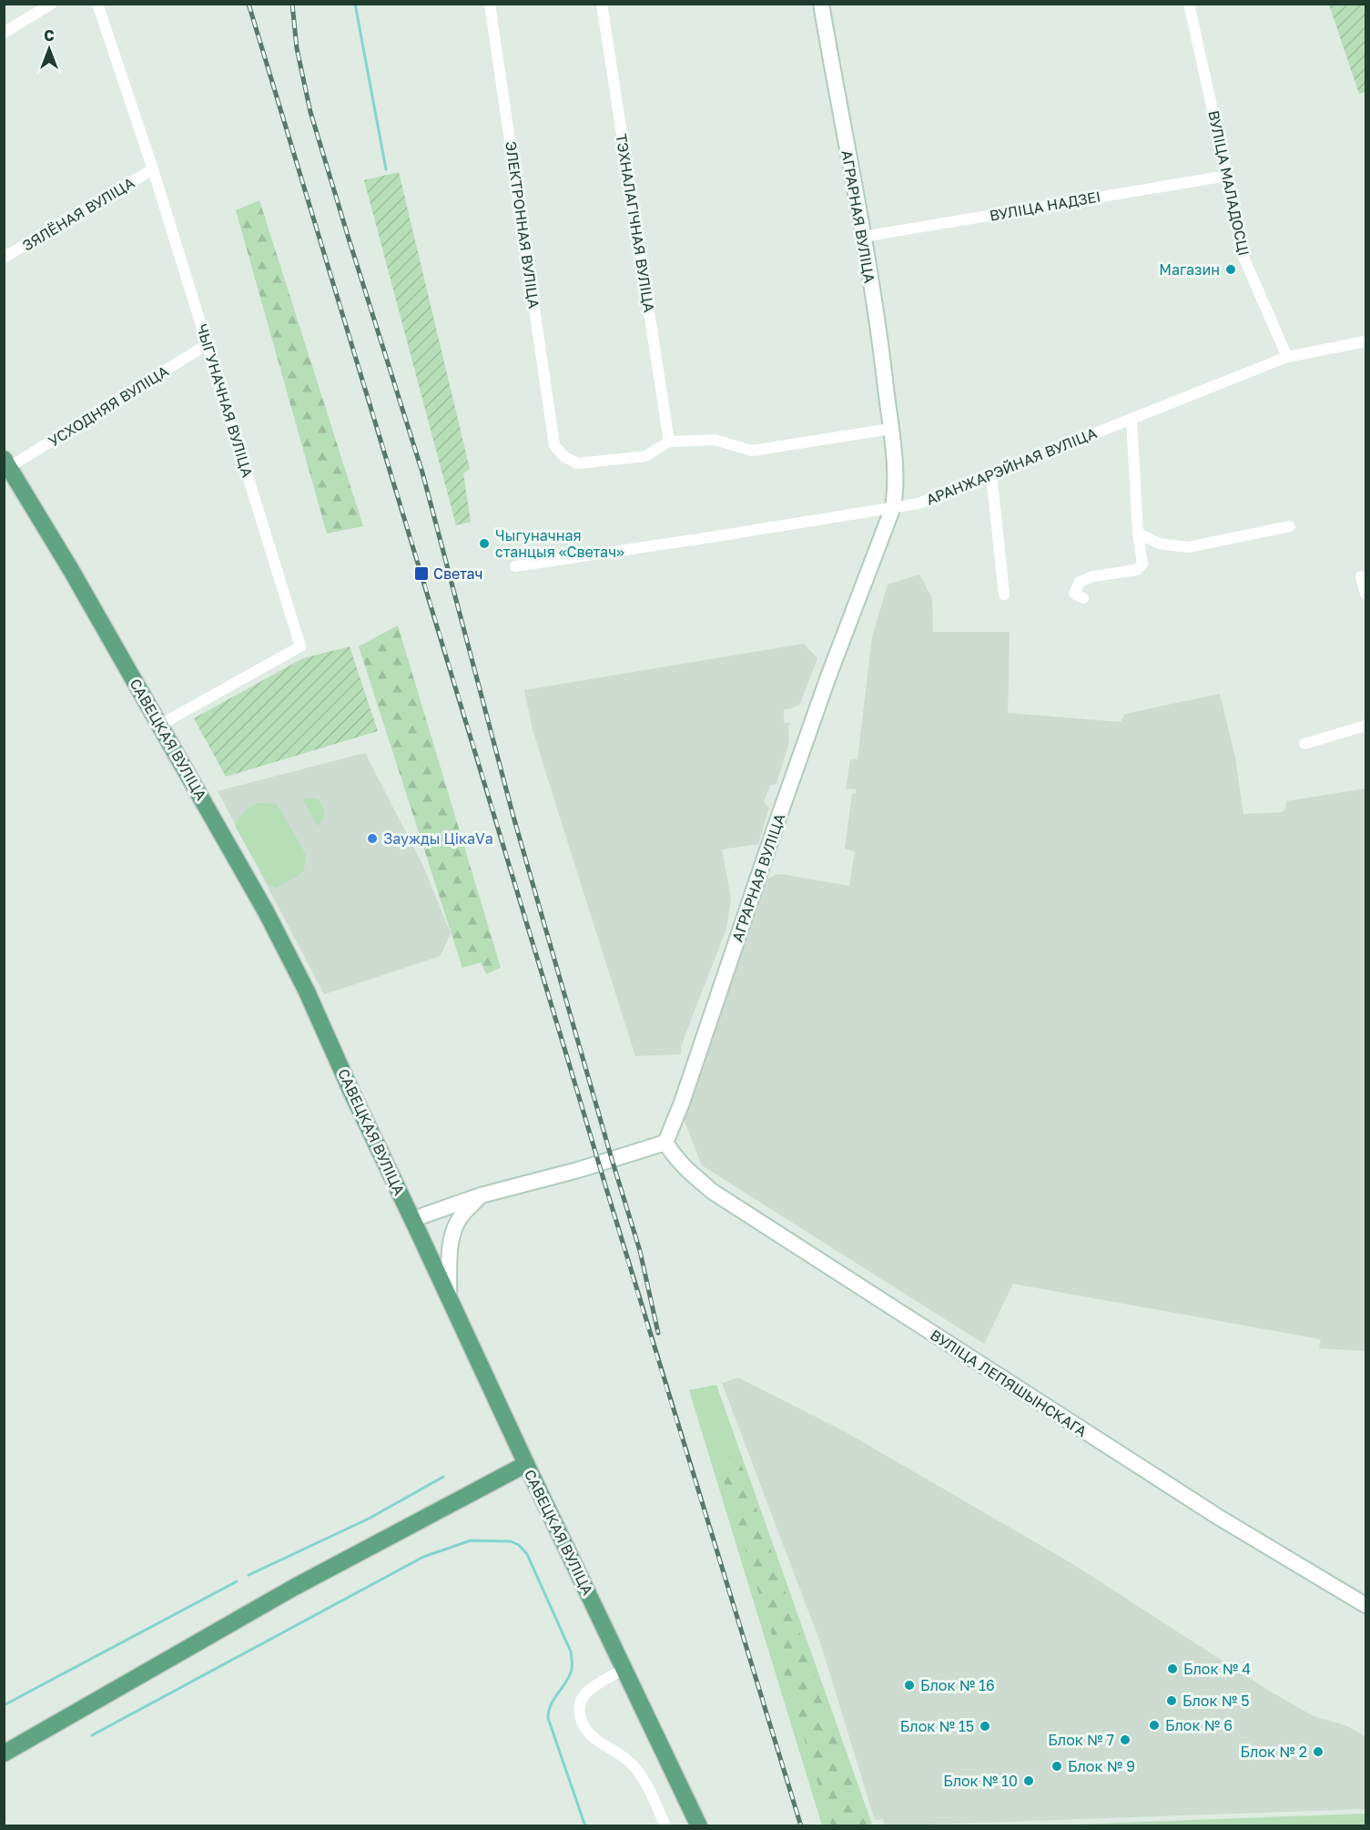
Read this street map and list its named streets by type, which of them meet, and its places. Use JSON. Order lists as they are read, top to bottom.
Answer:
{
  "streets": {
    "main road": ["САВЕЦКАЯ ВУЛІЦА"],
    "street": [
      "ВУЛІЦА МАЛАДОСЦІ",
      "ВУЛІЦА НАДЗЕІ",
      "ЗЯЛЁНАЯ ВУЛІЦА",
      "АГРАРНАЯ ВУЛІЦА",
      "ТЭХНАЛАГІЧНАЯ ВУЛІЦА",
      "ЭЛЕКТРОННАЯ ВУЛІЦА",
      "ЧЫГУНАЧНАЯ ВУЛІЦА",
      "УСХОДНЯЯ ВУЛІЦА",
      "АРАНЖАРЭЙНАЯ ВУЛІЦА",
      "ВУЛІЦА ЛЕПЯШЫНСКАГА"
    ]
  },
  "crossings": [
    ["ВУЛІЦА МАЛАДОСЦІ", "ВУЛІЦА НАДЗЕІ"],
    ["ВУЛІЦА МАЛАДОСЦІ", "АРАНЖАРЭЙНАЯ ВУЛІЦА"],
    ["ВУЛІЦА НАДЗЕІ", "АГРАРНАЯ ВУЛІЦА"],
    ["ЗЯЛЁНАЯ ВУЛІЦА", "ЧЫГУНАЧНАЯ ВУЛІЦА"],
    ["АГРАРНАЯ ВУЛІЦА", "АРАНЖАРЭЙНАЯ ВУЛІЦА"],
    ["АГРАРНАЯ ВУЛІЦА", "ВУЛІЦА ЛЕПЯШЫНСКАГА"],
    ["ТЭХНАЛАГІЧНАЯ ВУЛІЦА", "ЭЛЕКТРОННАЯ ВУЛІЦА"],
    ["ЧЫГУНАЧНАЯ ВУЛІЦА", "УСХОДНЯЯ ВУЛІЦА"],
    ["ЧЫГУНАЧНАЯ ВУЛІЦА", "САВЕЦКАЯ ВУЛІЦА"],
    ["УСХОДНЯЯ ВУЛІЦА", "САВЕЦКАЯ ВУЛІЦА"]
  ],
  "places": {
    "other": [
      "Магазин",
      "Чыгуначная станцыя «Светач»",
      "Заужды ЦікаVа",
      "Блок № 4",
      "Блок № 16",
      "Блок № 5",
      "Блок № 6",
      "Блок № 15",
      "Блок № 7",
      "Блок № 2",
      "Блок № 9",
      "Блок № 10"
    ],
    "transit": ["Светач"]
  },
  "north": "top"
}
